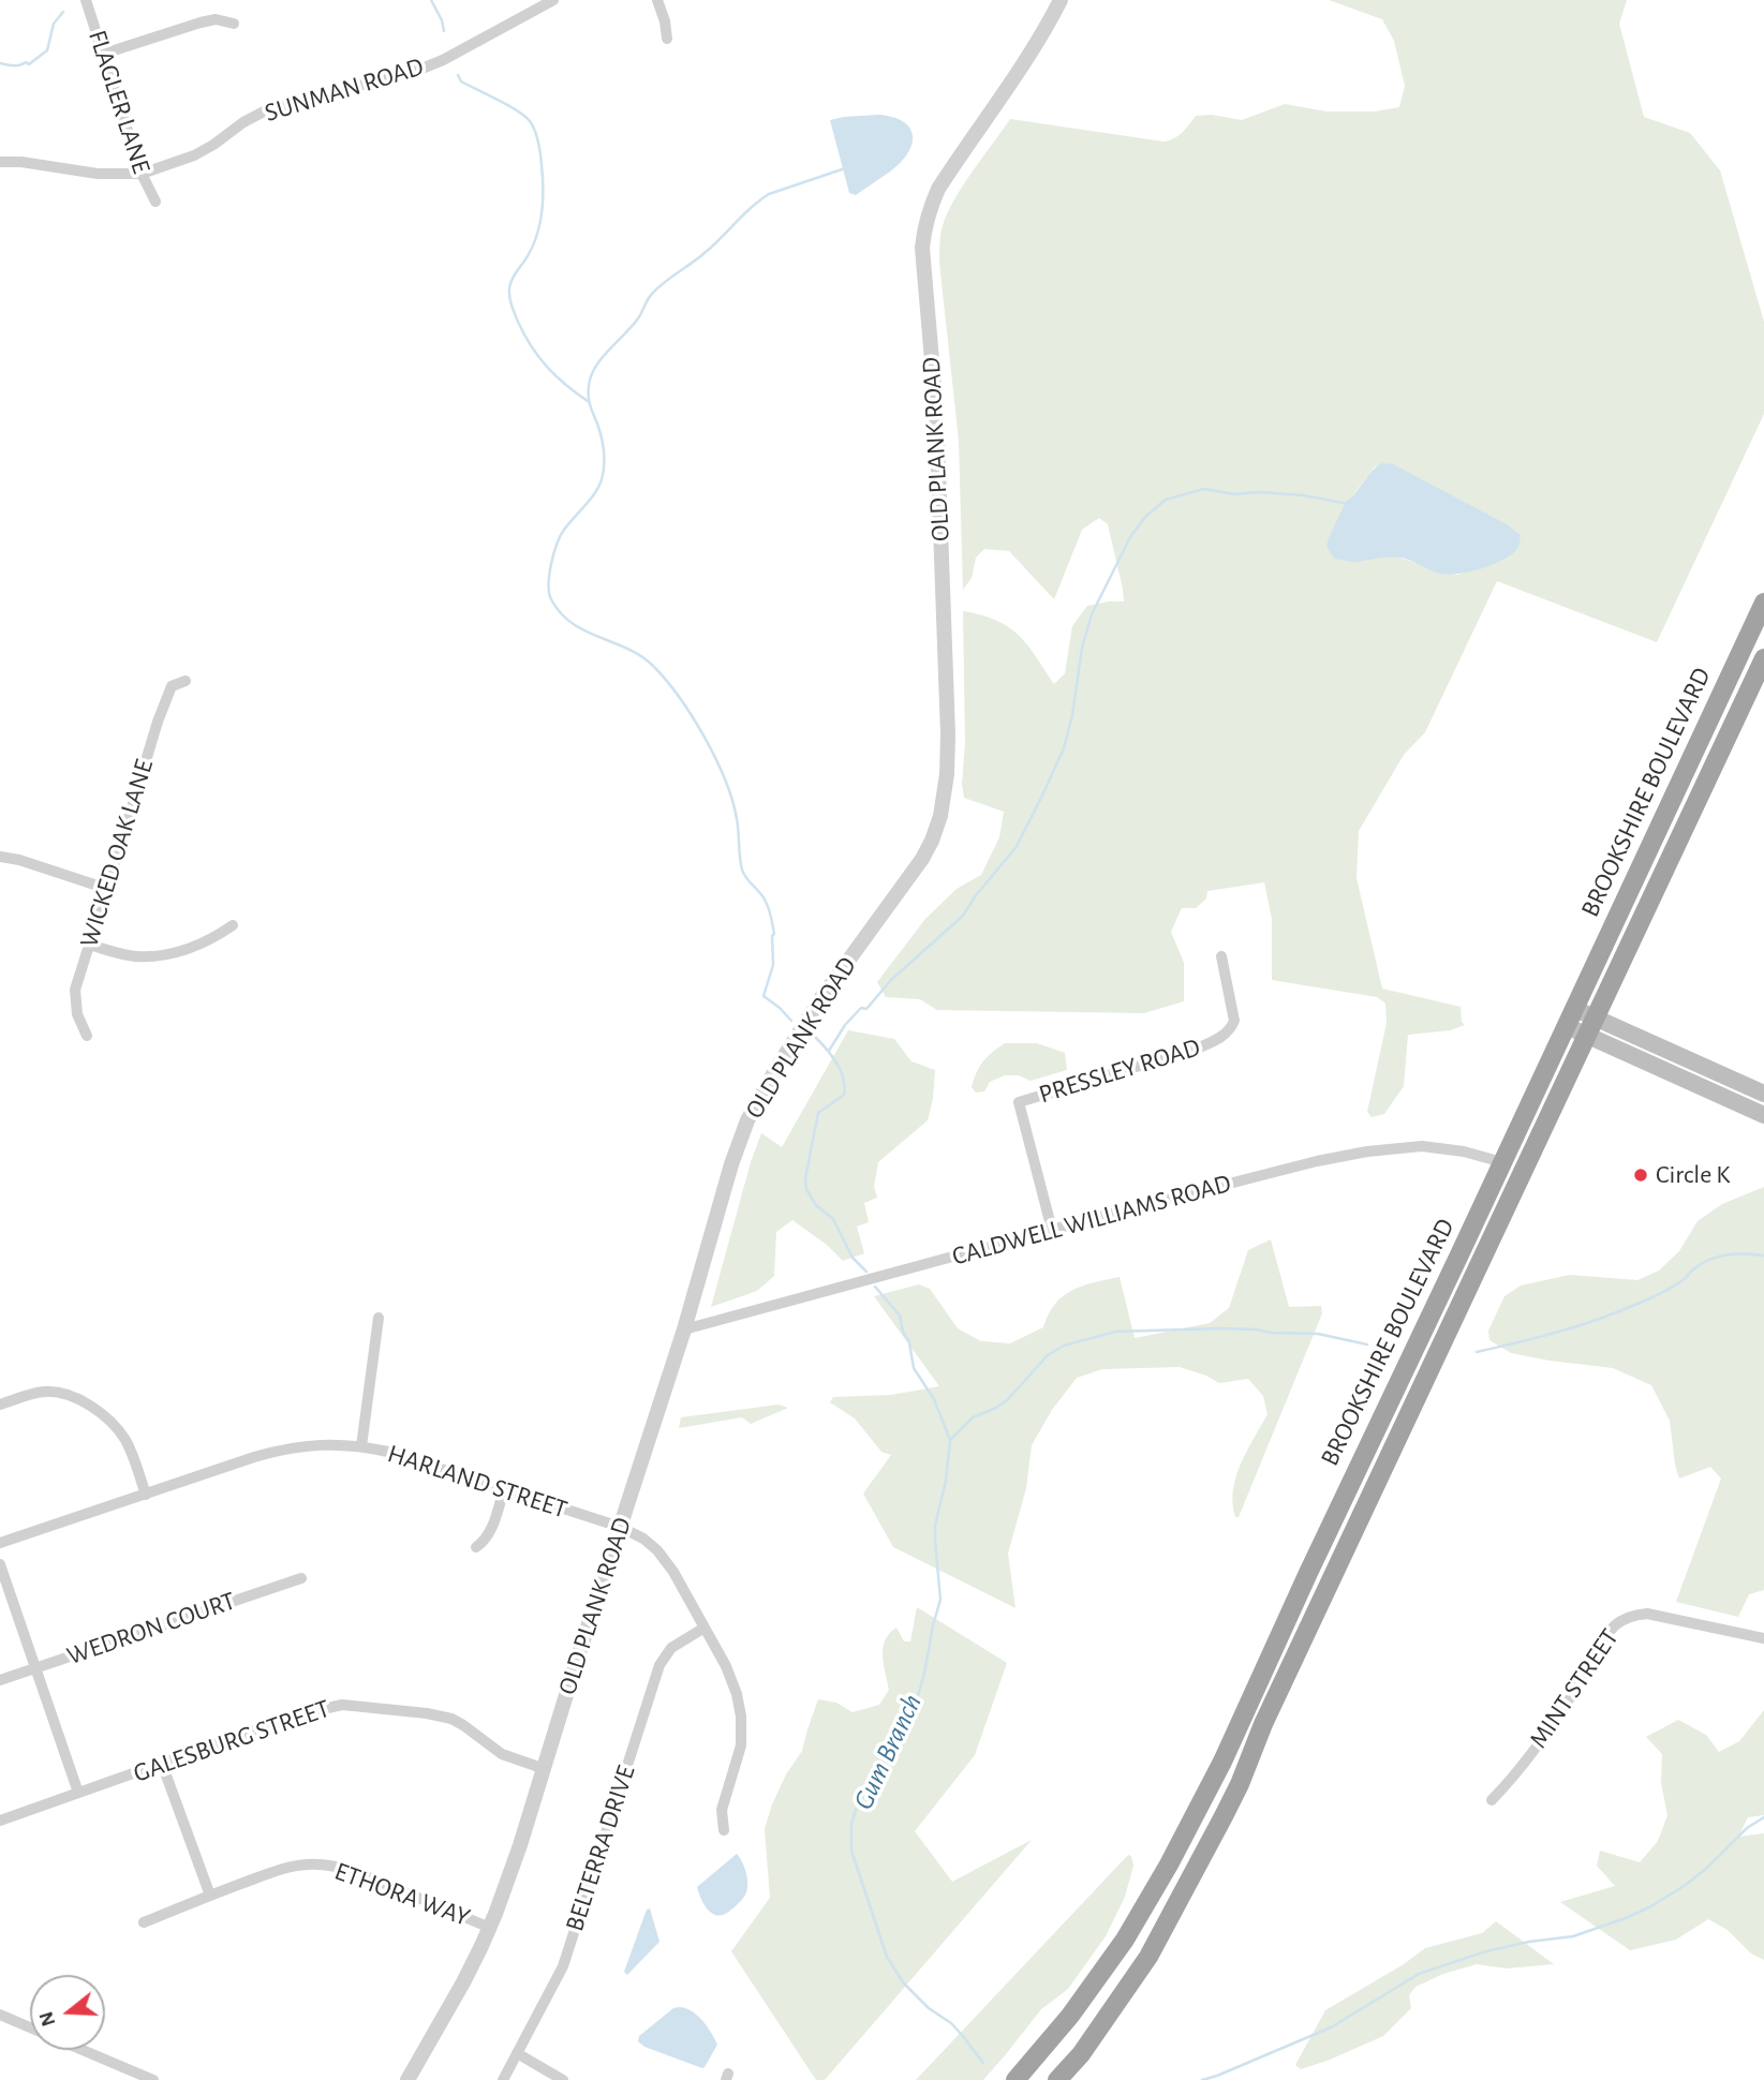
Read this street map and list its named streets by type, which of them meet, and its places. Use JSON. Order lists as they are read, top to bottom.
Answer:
{
  "streets": {
    "highway": ["BROOKSHIRE BOULEVARD"],
    "street": [
      "SUNMAN ROAD",
      "FLAGLER LANE",
      "OLD PLANK ROAD",
      "WICKED OAK LANE",
      "PRESSLEY ROAD",
      "CALDWELL WILLIAMS ROAD",
      "HARLAND STREET",
      "WEDRON COURT",
      "MINT STREET",
      "GALESBURG STREET",
      "BELTERRA DRIVE",
      "ETHORA WAY"
    ]
  },
  "crossings": [
    ["SUNMAN ROAD", "FLAGLER LANE"],
    ["OLD PLANK ROAD", "CALDWELL WILLIAMS ROAD"],
    ["OLD PLANK ROAD", "HARLAND STREET"],
    ["OLD PLANK ROAD", "GALESBURG STREET"],
    ["OLD PLANK ROAD", "ETHORA WAY"],
    ["BROOKSHIRE BOULEVARD", "CALDWELL WILLIAMS ROAD"],
    ["PRESSLEY ROAD", "CALDWELL WILLIAMS ROAD"],
    ["HARLAND STREET", "BELTERRA DRIVE"]
  ],
  "water": ["Gum Branch"],
  "places": ["Circle K"],
  "north": "left"
}
